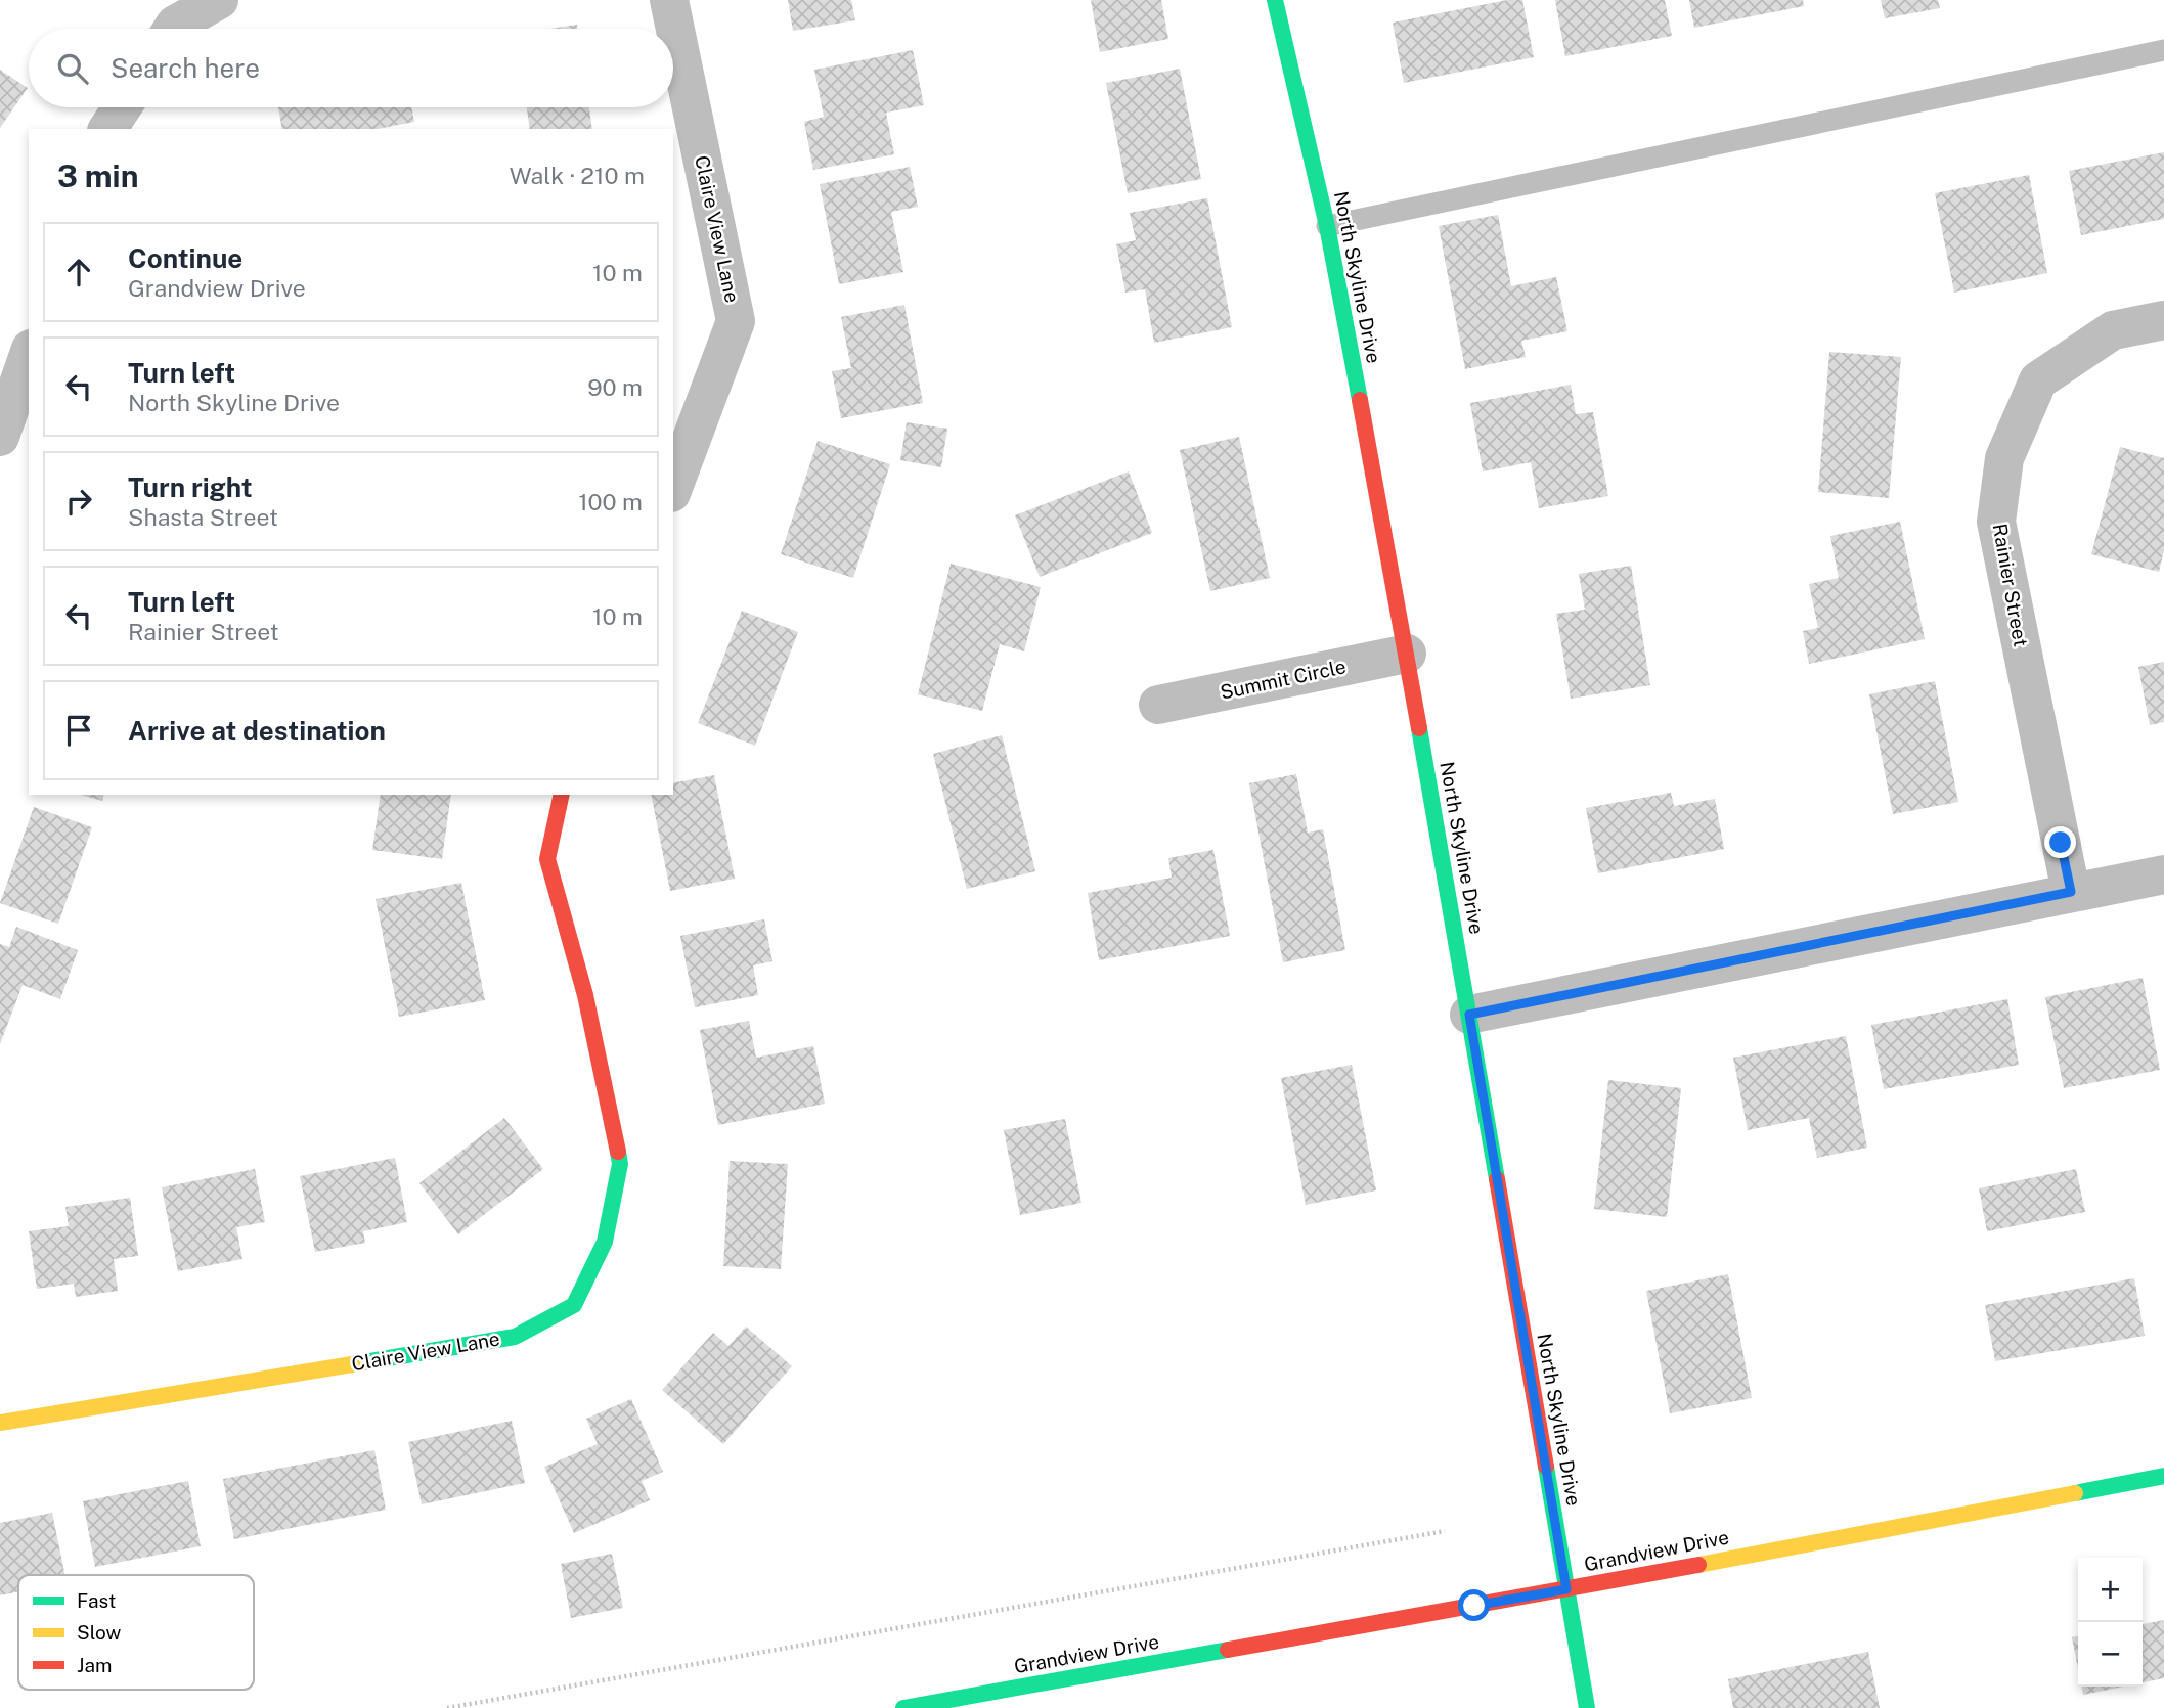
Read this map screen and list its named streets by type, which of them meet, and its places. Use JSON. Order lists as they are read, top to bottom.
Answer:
{
  "streets": {
    "main road": ["Claire View Lane", "North Skyline Drive", "Grandview Drive"],
    "street": ["Rainier Street", "Summit Circle"]
  },
  "crossings": [
    ["North Skyline Drive", "Summit Circle"],
    ["North Skyline Drive", "Grandview Drive"]
  ],
  "legend": ["Fast", "Slow", "Jam"],
  "page": {
    "search": "Search here",
    "heading": ["3 min", "Walk · 210 m"],
    "list": [
      ["Continue", "Grandview Drive", "10 m"],
      ["Turn left", "North Skyline Drive", "90 m"],
      ["Turn right", "Shasta Street", "100 m"],
      ["Turn left", "Rainier Street", "10 m"],
      "Arrive at destination"
    ],
    "map_buttons": ["+", "−"]
  }
}
